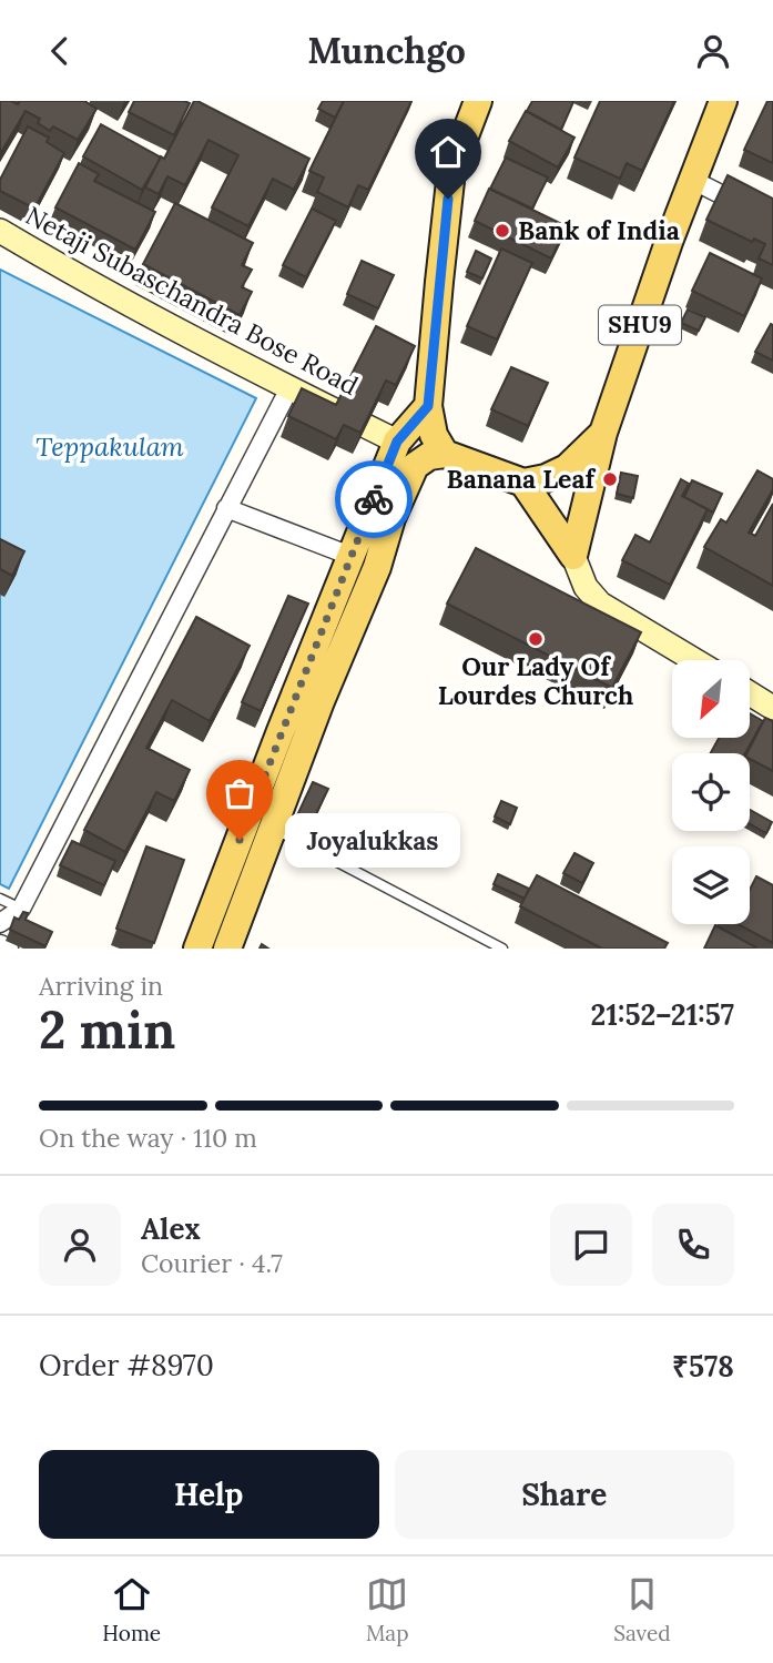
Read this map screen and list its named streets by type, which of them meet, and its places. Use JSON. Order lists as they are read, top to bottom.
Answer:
{
  "streets": {
    "main road": ["Netaji Subaschandra Bose Road", "SHU9"]
  },
  "water": ["Teppakulam"],
  "places": [
    "Bank of India",
    "Banana Leaf",
    "Our Lady Of Lourdes Church",
    "Joyalukkas"
  ],
  "north": "bottom left",
  "page": {
    "header": "Munchgo",
    "bubble": "Joyalukkas",
    "heading": ["2 min", "Arriving in", "21:52–21:57"],
    "panel": [
      "Alex",
      "Courier · 4.7",
      "Order #8970",
      "₹578"
    ],
    "bar": "On the way · 110 m",
    "buttons": ["Help", "Share"],
    "tabs": ["Home", "Map", "Saved"]
  }
}
